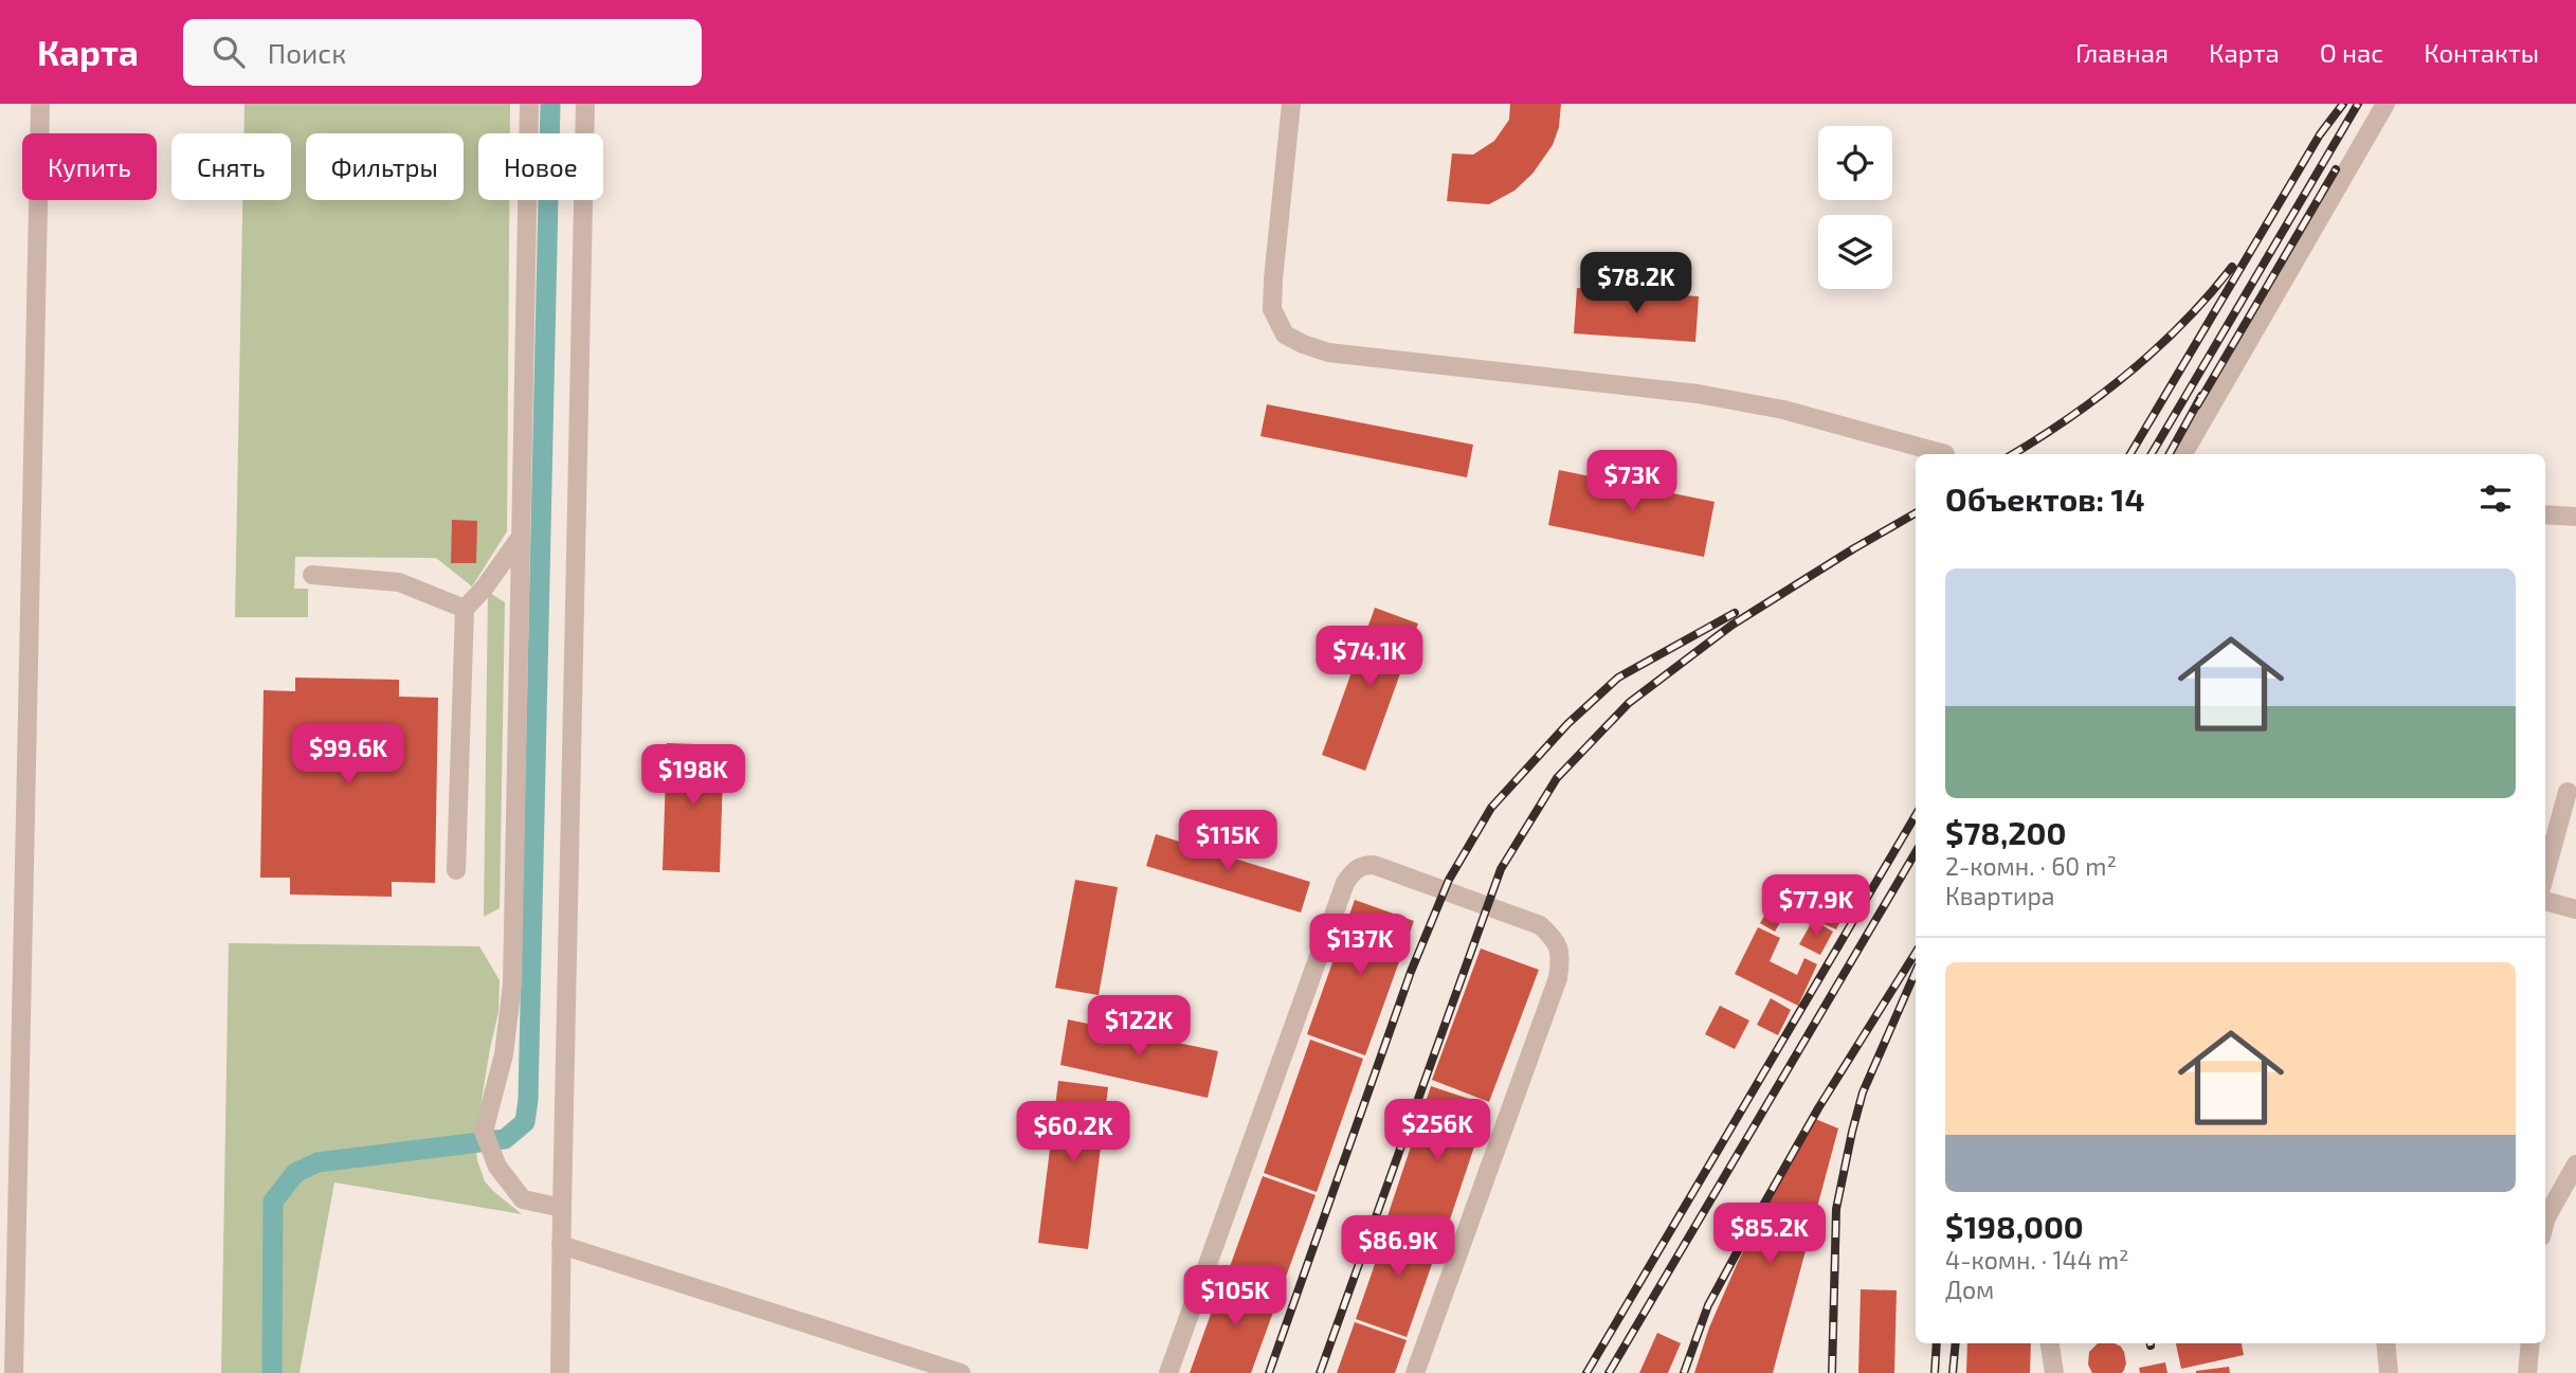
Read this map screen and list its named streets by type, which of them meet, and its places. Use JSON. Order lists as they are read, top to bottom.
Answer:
{
  "page": {
    "header": "Карта",
    "search": "Поиск",
    "nav": [
      "Главная",
      "Карта",
      "О нас",
      "Контакты"
    ],
    "chip": [
      "Купить",
      "Снять",
      "Фильтры",
      "Новое"
    ],
    "price": [
      "$78.2K",
      "$73K",
      "$74.1K",
      "$99.6K",
      "$198K",
      "$115K",
      "$77.9K",
      "$137K",
      "$122K",
      "$256K",
      "$60.2K",
      "$85.2K",
      "$86.9K",
      "$105K"
    ],
    "heading": "Объектов: 14",
    "list": [
      {
        "name": "$78,200",
        "note": "2-комн. · 60 m² · Квартира"
      },
      {
        "name": "$198,000",
        "note": "4-комн. · 144 m² · Дом"
      }
    ]
  }
}
